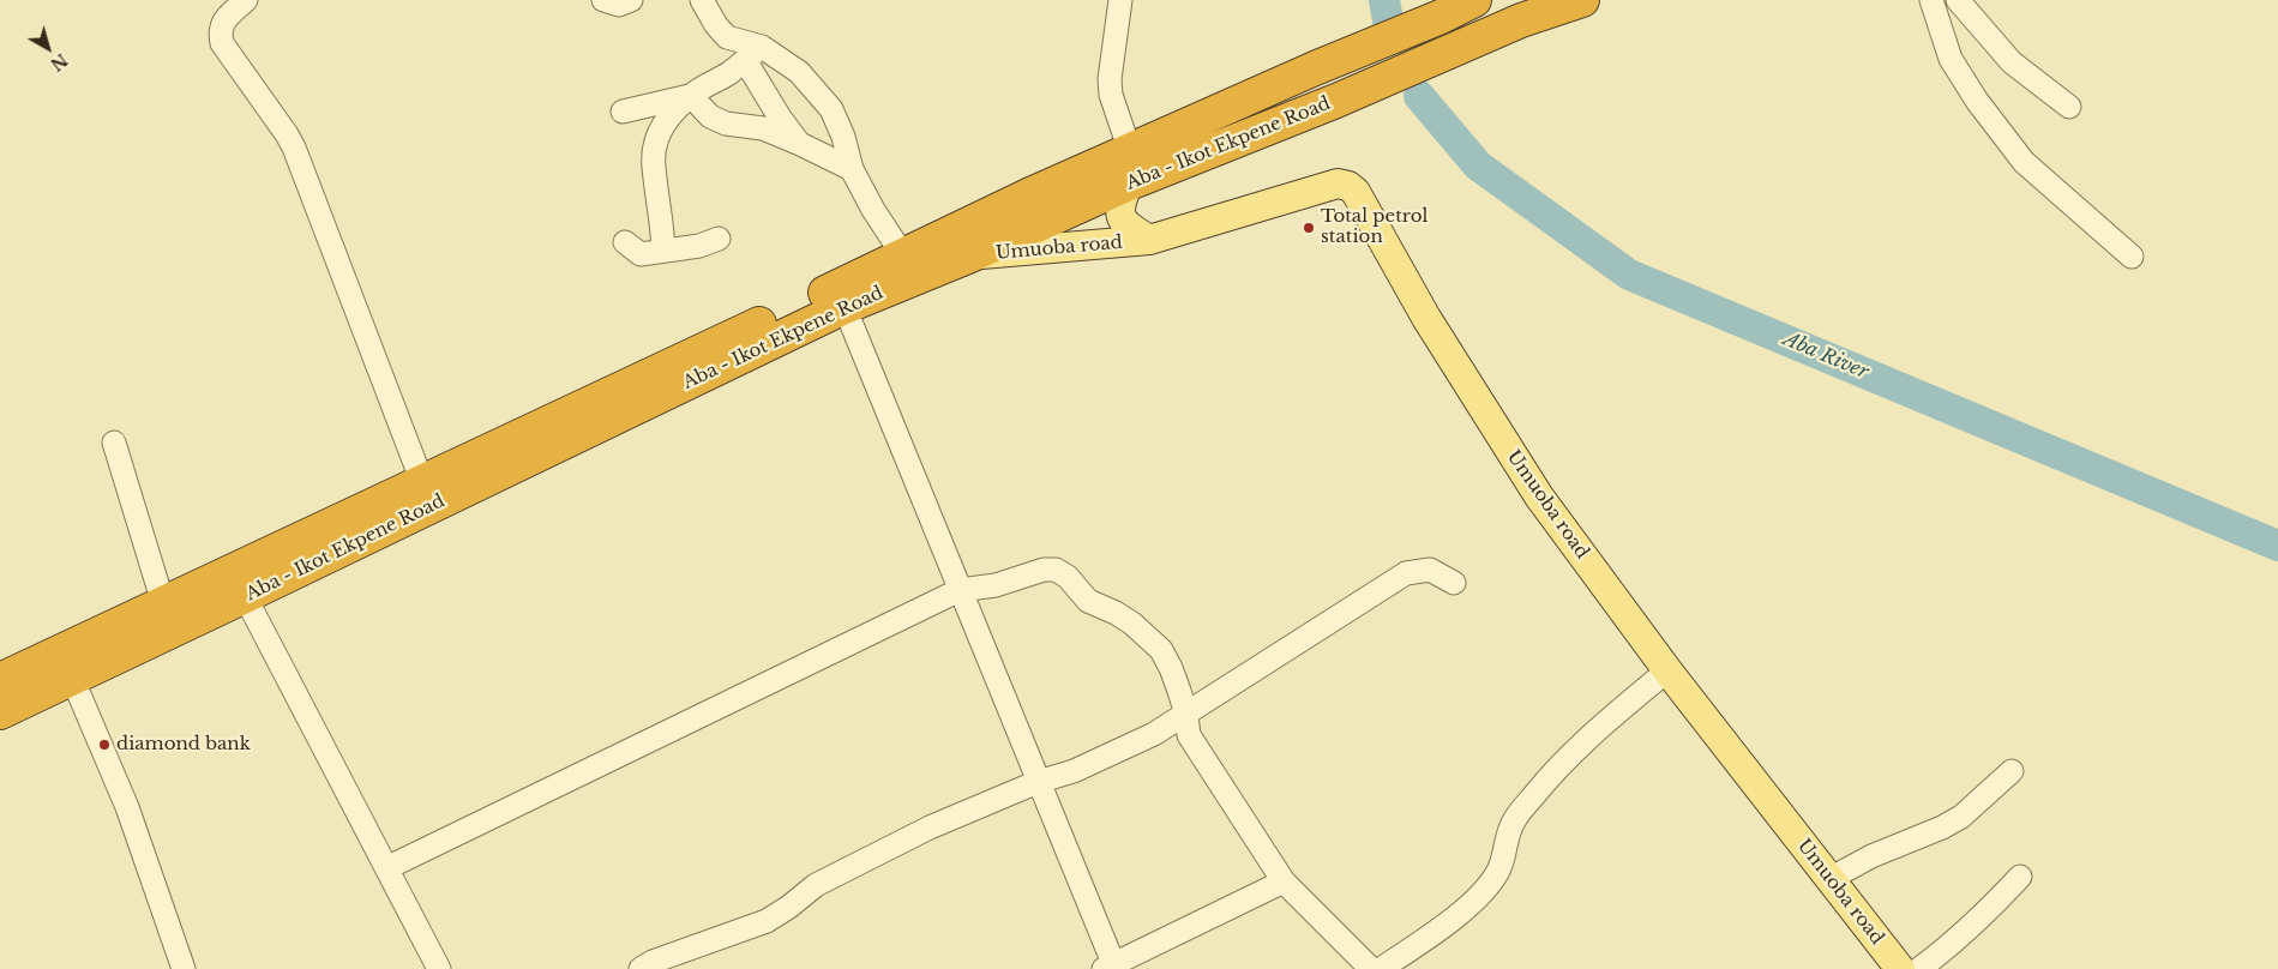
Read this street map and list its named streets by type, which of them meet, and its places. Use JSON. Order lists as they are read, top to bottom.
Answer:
{
  "streets": {
    "highway": ["Aba - Ikot Ekpene Road"],
    "main road": ["Umuoba road"]
  },
  "crossings": [
    ["Aba - Ikot Ekpene Road", "Umuoba road"]
  ],
  "water": ["Aba River"],
  "places": ["Total petrol station", "diamond bank"],
  "north": "bottom right"
}
